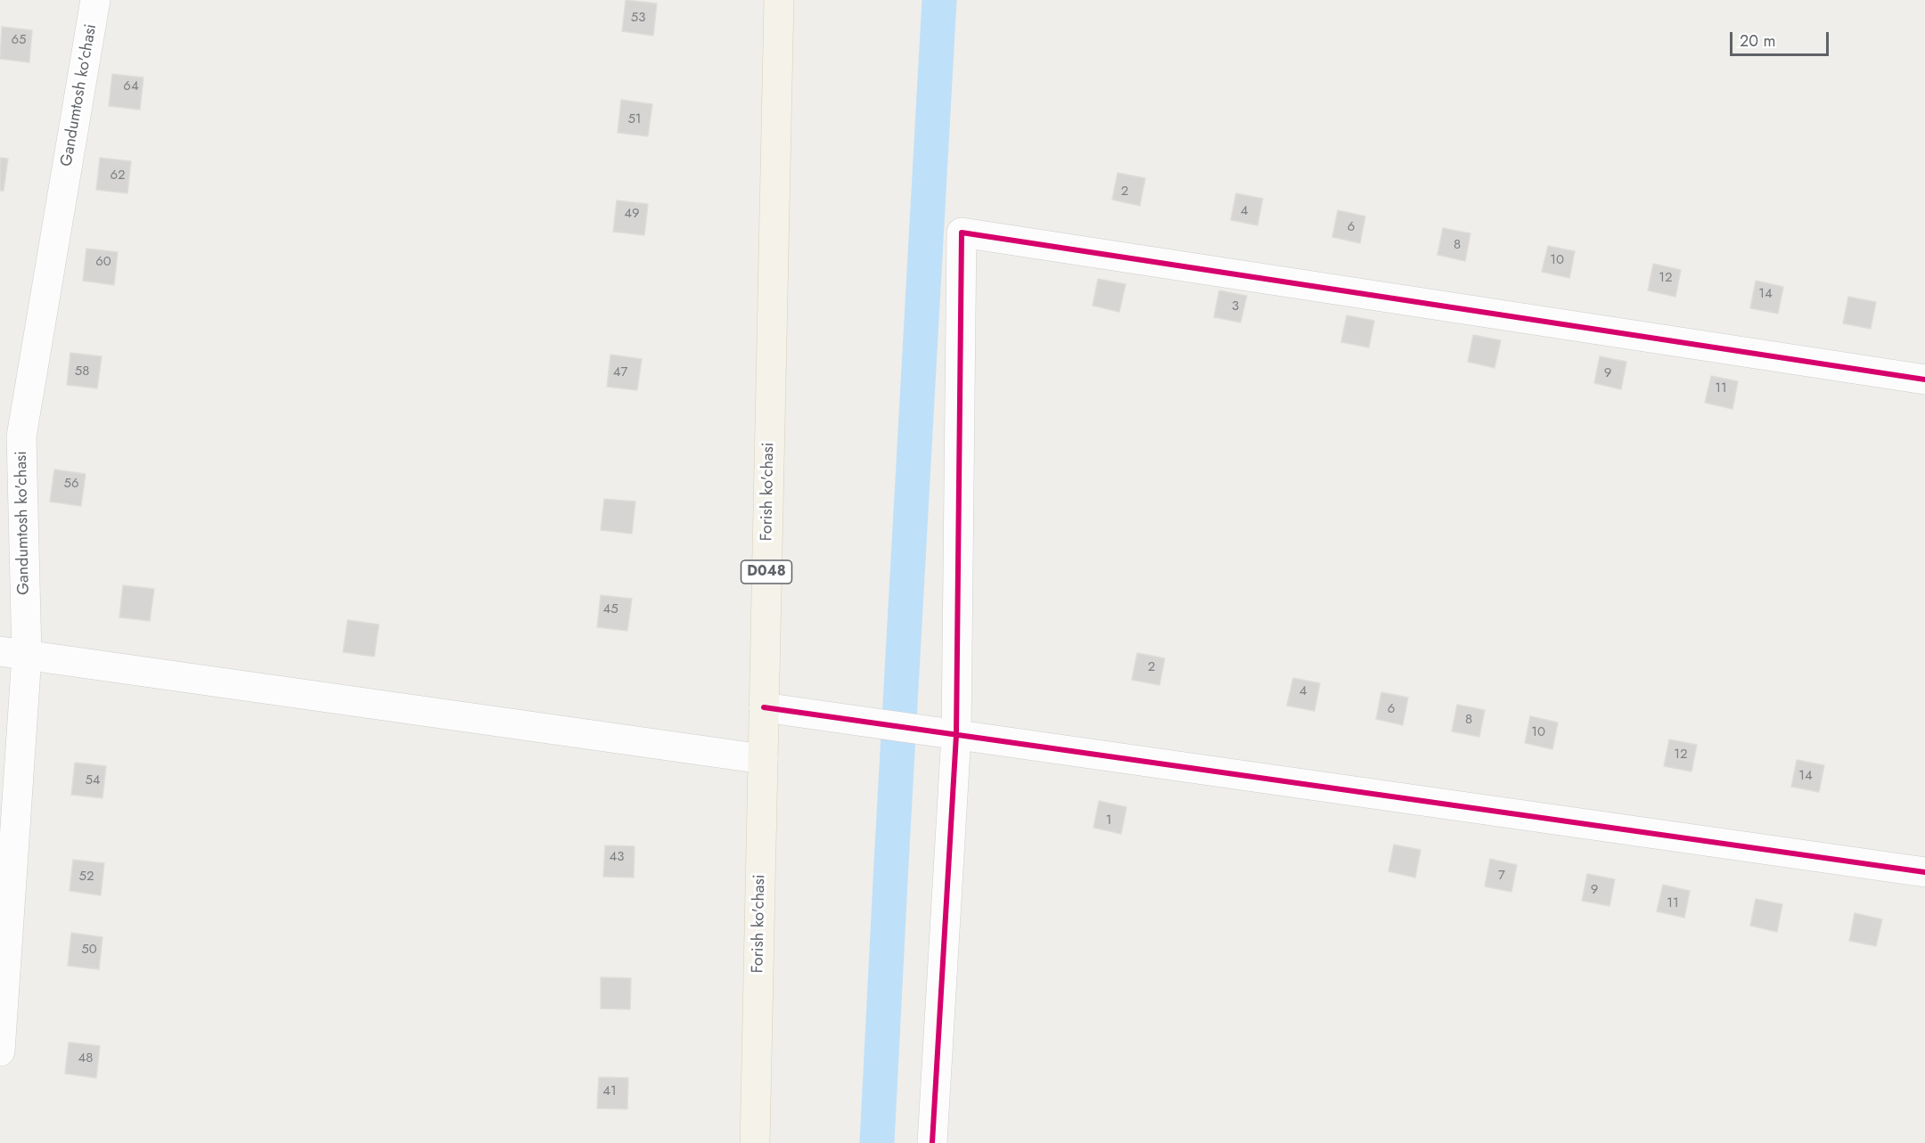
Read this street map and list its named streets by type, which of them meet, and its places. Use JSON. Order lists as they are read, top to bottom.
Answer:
{
  "streets": {
    "main road": ["Forish ko'chasi", "D048"],
    "street": ["Gandumtosh ko'chasi"]
  },
  "house_numbers": [
    "53",
    "65",
    "64",
    "51",
    "62",
    "2",
    "4",
    "49",
    "6",
    "8",
    "10",
    "60",
    "12",
    "14",
    "3",
    "58",
    "47",
    "9",
    "11",
    "56",
    "45",
    "2",
    "4",
    "6",
    "8",
    "10",
    "12",
    "14",
    "54",
    "1",
    "43",
    "7",
    "52",
    "9",
    "11",
    "50",
    "48",
    "41"
  ],
  "scale_bar": "20 m"
}
